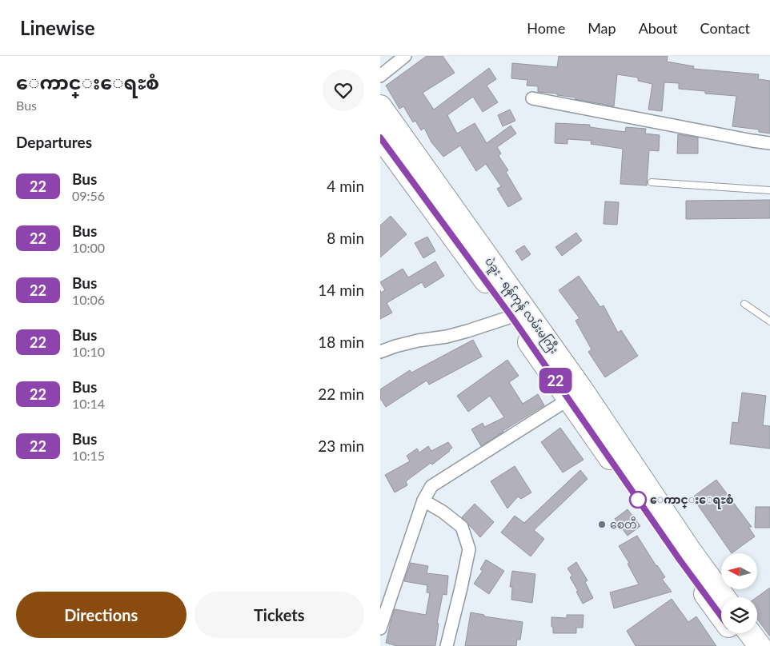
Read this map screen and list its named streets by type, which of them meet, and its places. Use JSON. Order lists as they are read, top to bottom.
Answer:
{
  "streets": {
    "highway": ["ပဲခူး - ရန်ကုန် လမ်းမကြီး"]
  },
  "places": ["ေကာင္းေရႊစံ", "စေတီ"],
  "lines": ["bus line 22"],
  "north": "left",
  "page": {
    "header": "Linewise",
    "nav": [
      "Home",
      "Map",
      "About",
      "Contact"
    ],
    "heading": [
      ["ေကာင္းေရႊစံ", "Bus"],
      "Departures"
    ],
    "on_map": "22",
    "list": [
      {
        "mark": "22",
        "name": "Bus",
        "note": "09:56",
        "value": "4 min"
      },
      {
        "mark": "22",
        "name": "Bus",
        "note": "10:00",
        "value": "8 min"
      },
      {
        "mark": "22",
        "name": "Bus",
        "note": "10:06",
        "value": "14 min"
      },
      {
        "mark": "22",
        "name": "Bus",
        "note": "10:10",
        "value": "18 min"
      },
      {
        "mark": "22",
        "name": "Bus",
        "note": "10:14",
        "value": "22 min"
      },
      {
        "mark": "22",
        "name": "Bus",
        "note": "10:15",
        "value": "23 min"
      }
    ],
    "buttons": ["Directions", "Tickets"]
  }
}
